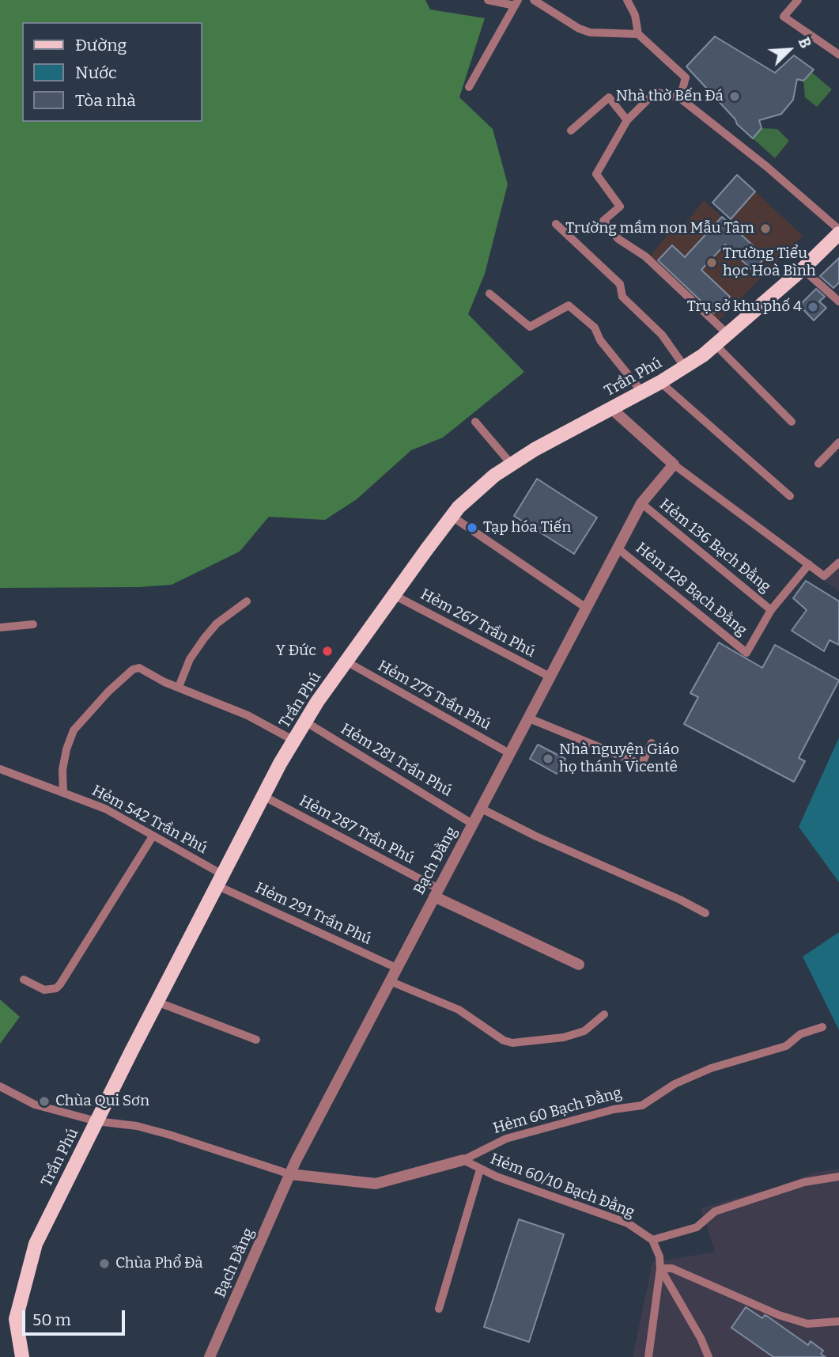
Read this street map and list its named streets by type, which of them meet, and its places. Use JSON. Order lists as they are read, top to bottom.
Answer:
{
  "streets": {
    "main road": ["Trần Phú"],
    "street": ["Bạch Đằng", "Hẻm 60 Bạch Đằng"],
    "lane": [
      "Hẻm 136 Bạch Đằng",
      "Hẻm 128 Bạch Đằng",
      "Hẻm 267 Trần Phú",
      "Hẻm 275 Trần Phú",
      "Hẻm 281 Trần Phú",
      "Hẻm 542 Trần Phú",
      "Hẻm 287 Trần Phú",
      "Hẻm 291 Trần Phú",
      "Hẻm 60/10 Bạch Đằng"
    ]
  },
  "crossings": [
    ["Trần Phú", "Hẻm 267 Trần Phú"],
    ["Trần Phú", "Hẻm 275 Trần Phú"],
    ["Trần Phú", "Hẻm 281 Trần Phú"],
    ["Trần Phú", "Hẻm 542 Trần Phú"],
    ["Trần Phú", "Hẻm 287 Trần Phú"],
    ["Trần Phú", "Hẻm 291 Trần Phú"],
    ["Hẻm 136 Bạch Đằng", "Hẻm 128 Bạch Đằng"],
    ["Hẻm 136 Bạch Đằng", "Bạch Đằng"],
    ["Hẻm 128 Bạch Đằng", "Bạch Đằng"],
    ["Hẻm 267 Trần Phú", "Bạch Đằng"],
    ["Hẻm 275 Trần Phú", "Bạch Đằng"],
    ["Hẻm 281 Trần Phú", "Bạch Đằng"],
    ["Hẻm 542 Trần Phú", "Hẻm 291 Trần Phú"],
    ["Hẻm 287 Trần Phú", "Bạch Đằng"],
    ["Bạch Đằng", "Hẻm 291 Trần Phú"],
    ["Bạch Đằng", "Hẻm 60 Bạch Đằng"],
    ["Hẻm 60 Bạch Đằng", "Hẻm 60/10 Bạch Đằng"]
  ],
  "places": [
    "Nhà thờ Bến Đá",
    "Trường mầm non Mẫu Tâm",
    "Trường Tiểu học Hoà Bình",
    "Trụ sở khu phố 4",
    "Tạp hóa Tiến",
    "Y Đức",
    "Nhà nguyện Giáo họ thánh Vicentê",
    "Chùa Qui Sơn",
    "Chùa Phổ Đà"
  ],
  "legend": ["Đường", "Nước", "Tòa nhà"],
  "scale_bar": "50 m",
  "north": "top right"
}
